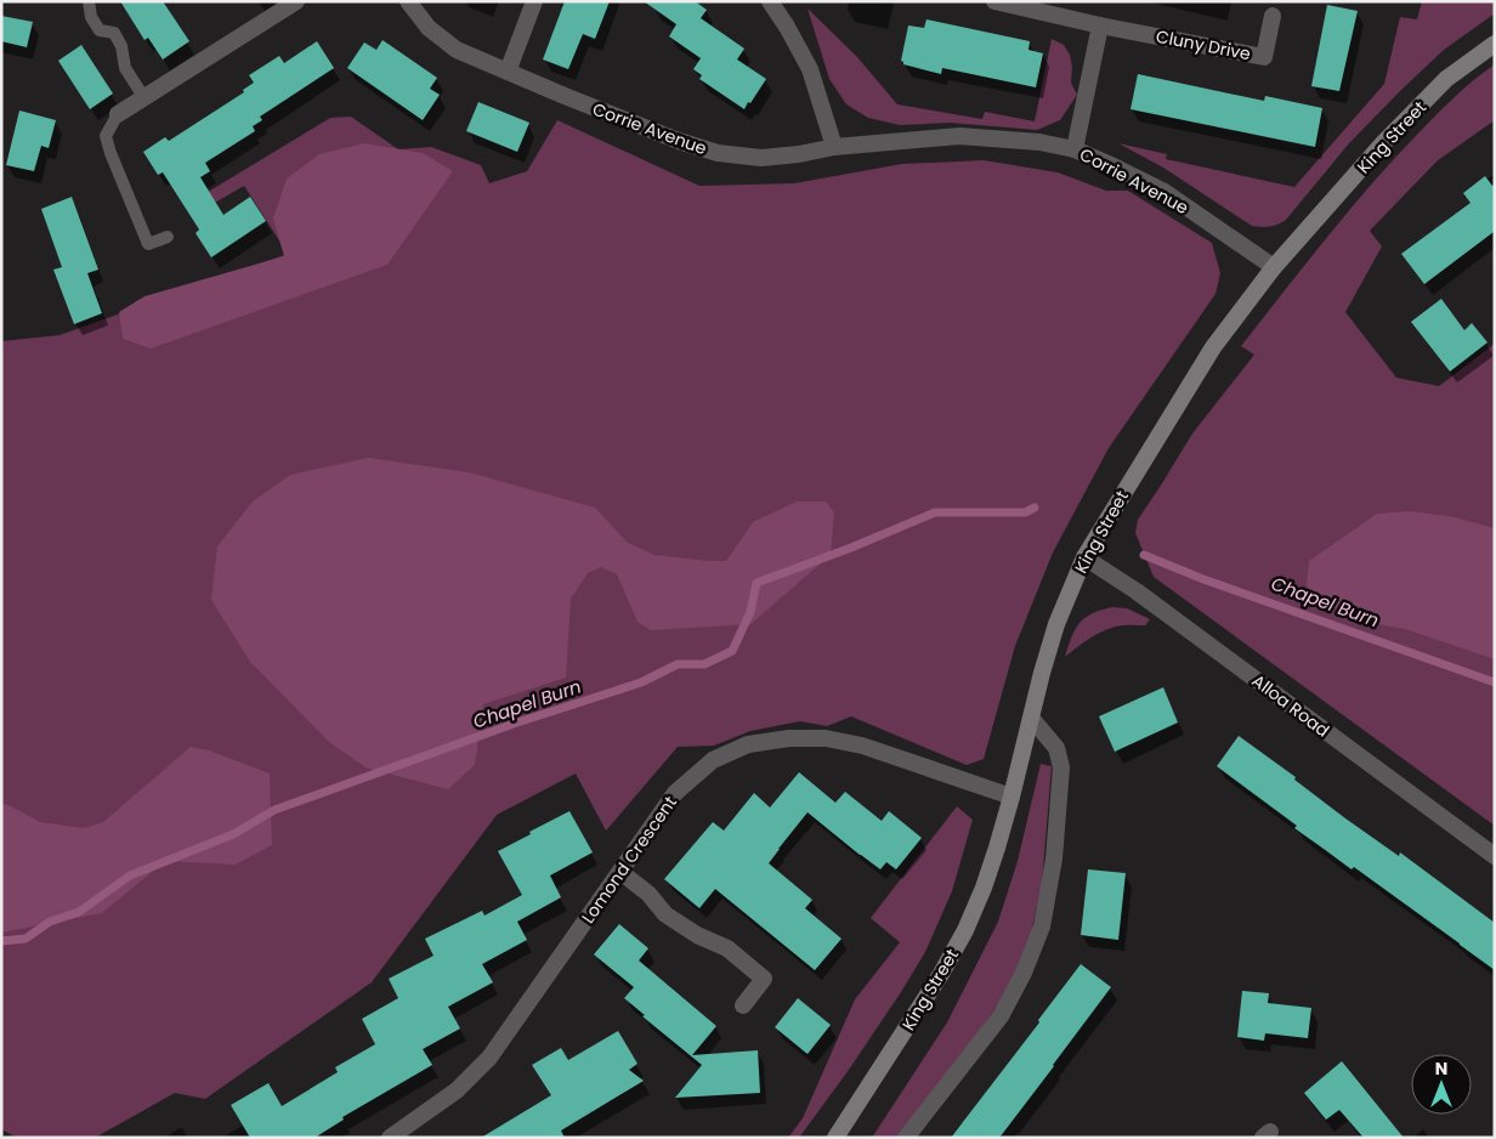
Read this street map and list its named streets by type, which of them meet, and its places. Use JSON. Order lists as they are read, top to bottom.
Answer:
{
  "streets": {
    "main road": ["King Street"],
    "street": [
      "Cluny Drive",
      "Corrie Avenue",
      "Alloa Road",
      "Lomond Crescent"
    ]
  },
  "crossings": [
    ["Corrie Avenue", "King Street"],
    ["King Street", "Alloa Road"],
    ["King Street", "Lomond Crescent"]
  ],
  "water": ["Chapel Burn"],
  "north": "top"
}
